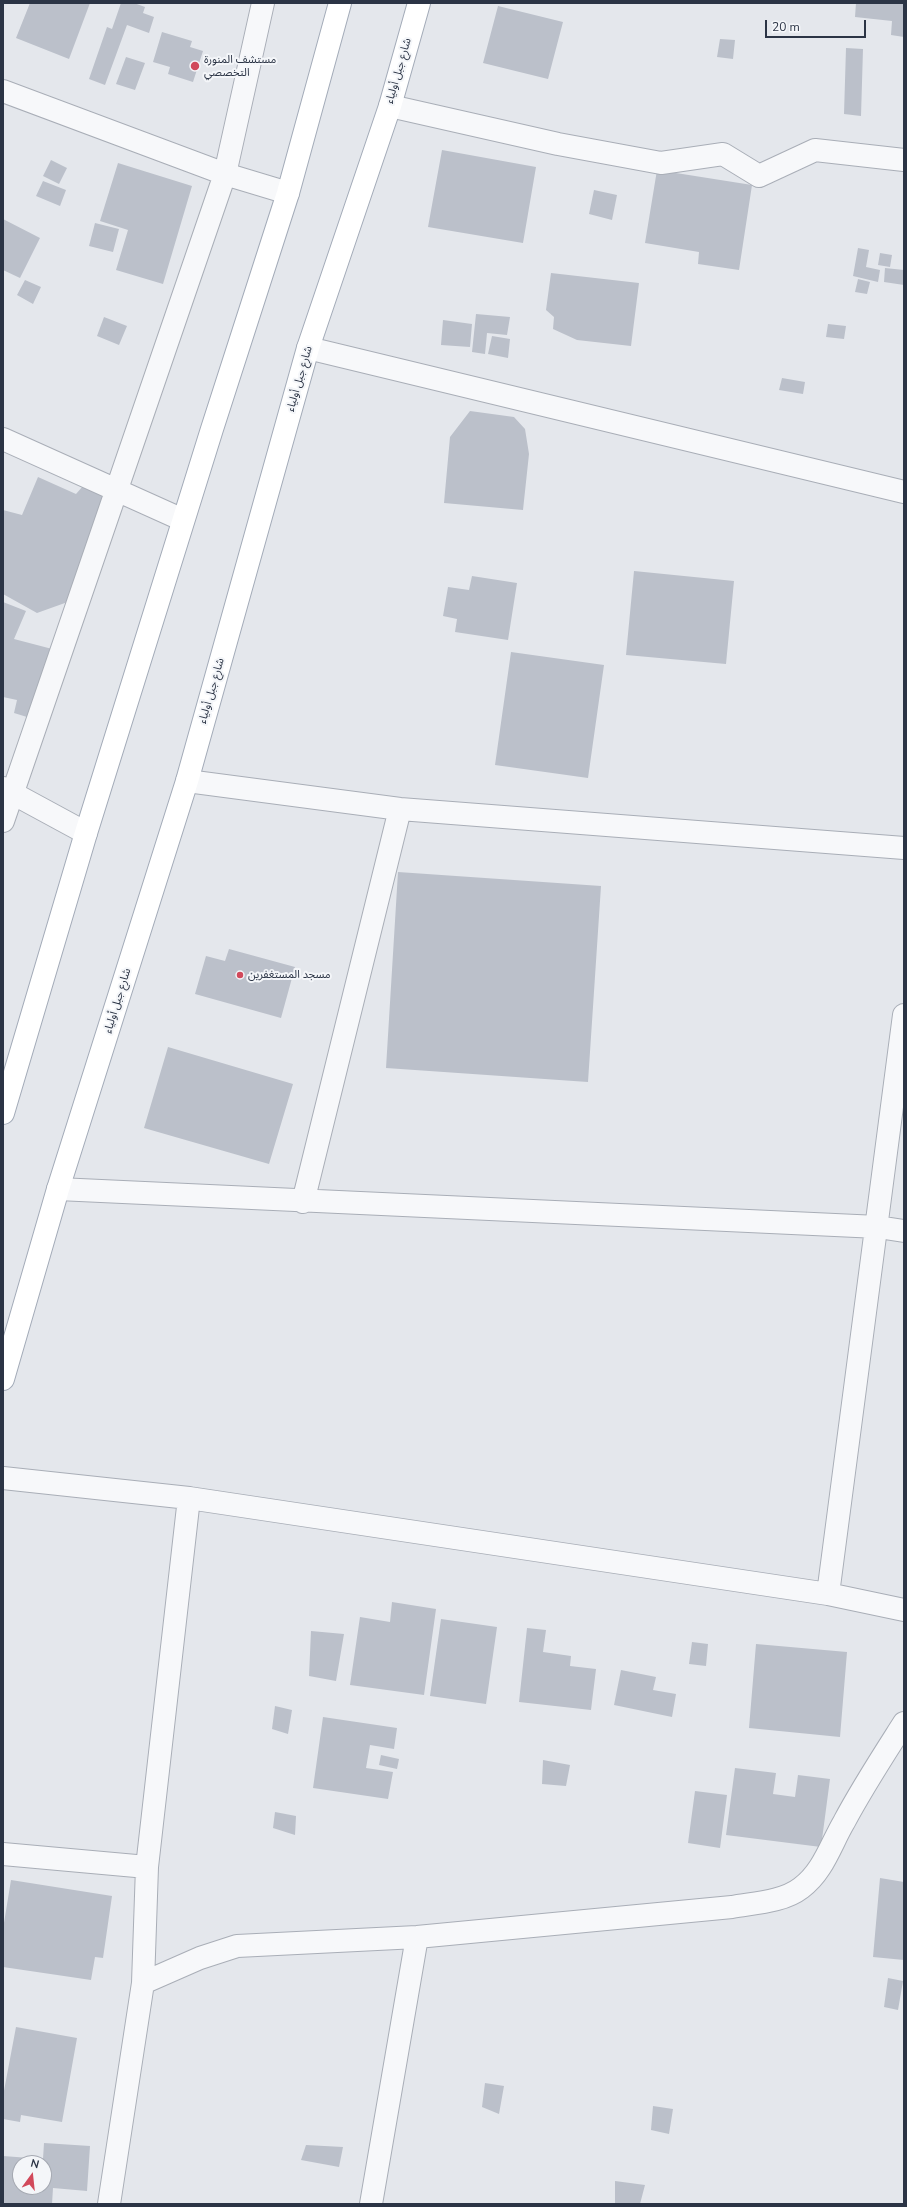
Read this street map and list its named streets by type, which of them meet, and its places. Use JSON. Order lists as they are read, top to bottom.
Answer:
{
  "streets": {
    "main road": ["شارع جبل أولياء"]
  },
  "places": ["مستشف المنورة التخصصي", "مسجد المستغفرين"],
  "scale_bar": "20 m",
  "north": "top"
}
